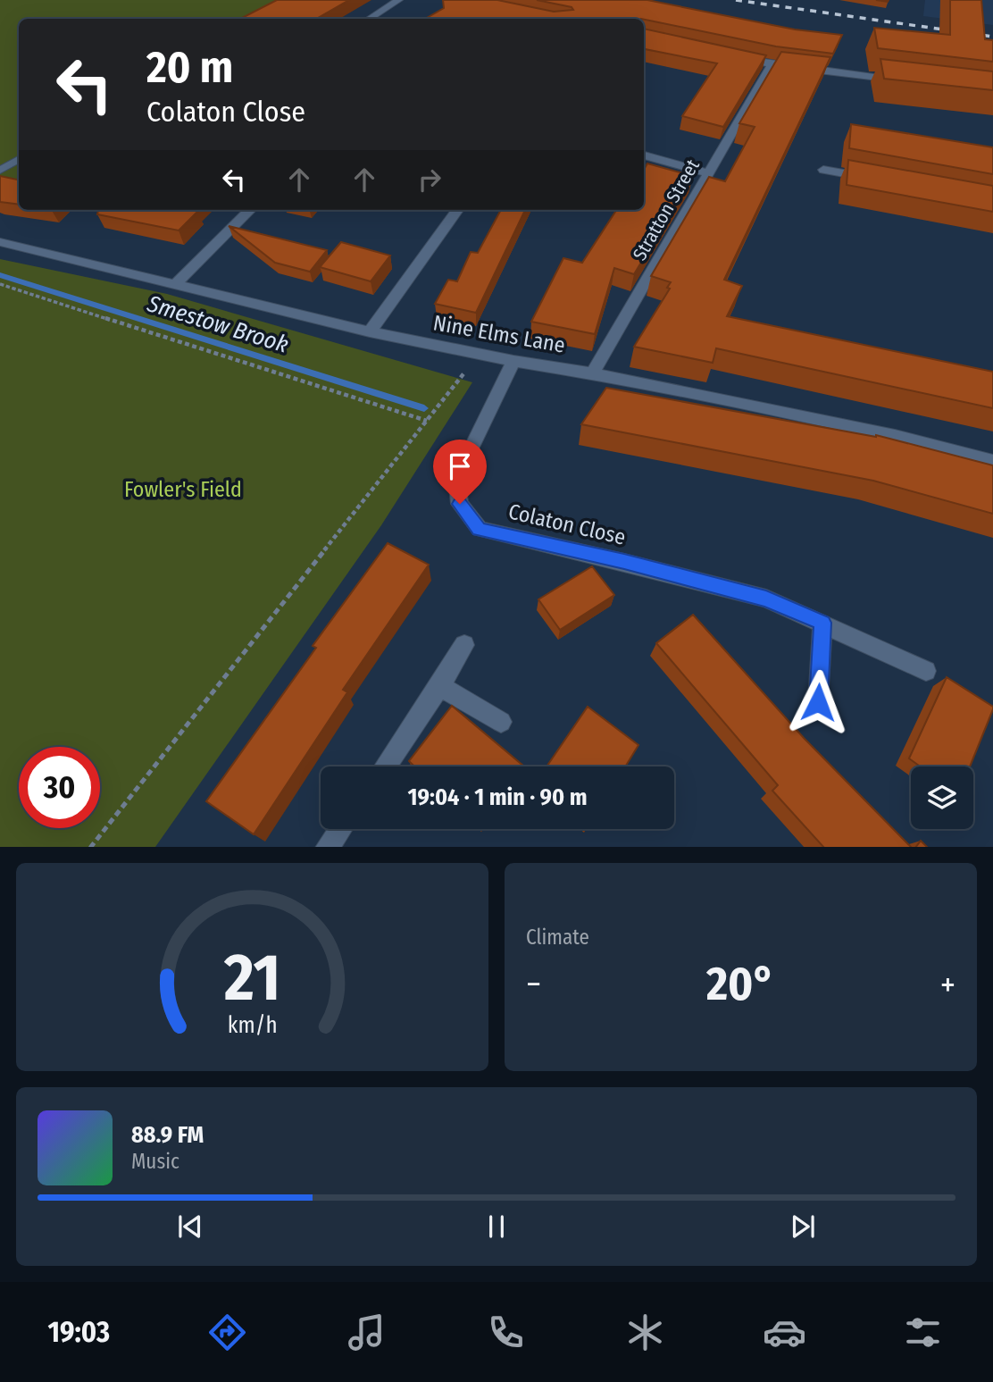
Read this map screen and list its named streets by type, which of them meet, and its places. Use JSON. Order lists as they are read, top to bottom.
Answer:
{
  "streets": {
    "street": ["Stratton Street", "Nine Elms Lane", "Colaton Close"]
  },
  "crossings": [
    ["Stratton Street", "Nine Elms Lane"],
    ["Nine Elms Lane", "Colaton Close"]
  ],
  "water": ["Smestow Brook"],
  "parks": ["Fowler's Field"],
  "page": {
    "turn": ["20 m", "Colaton Close"],
    "limit": "30",
    "trip": "19:04 · 1 min · 90 m",
    "tile": "Climate",
    "heat": ["−", "20°", "+"],
    "song": ["88.9 FM", "Music"],
    "tabs": "19:03",
    "gauge": ["21", "km/h"]
  }
}
